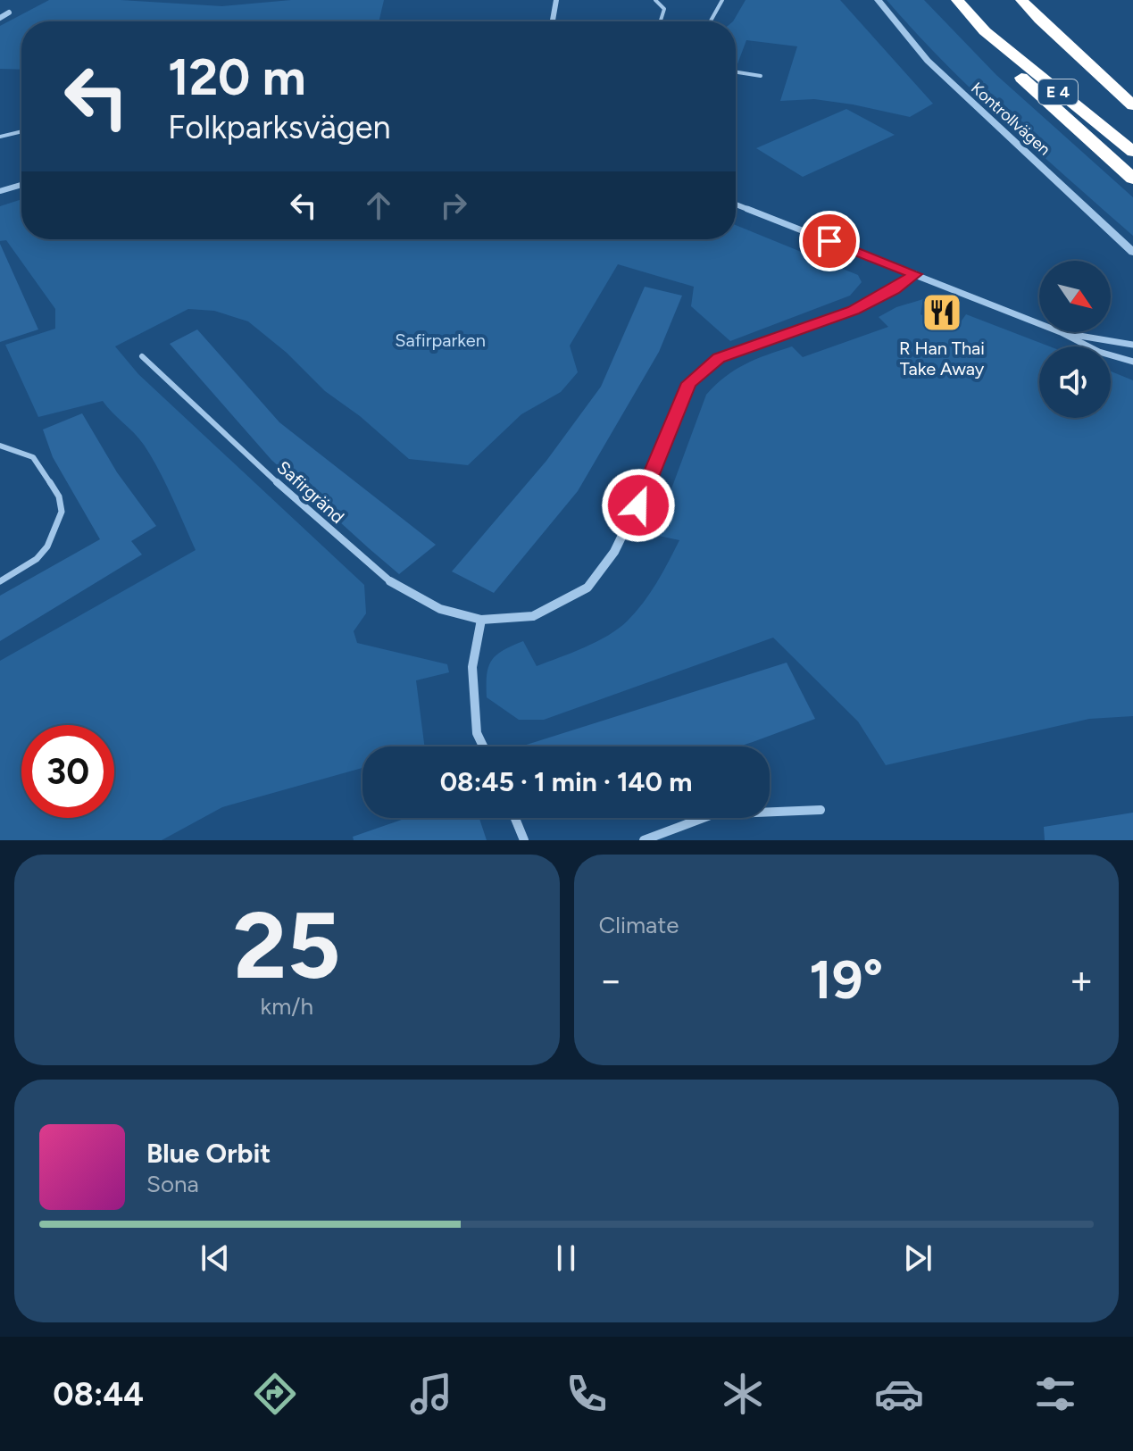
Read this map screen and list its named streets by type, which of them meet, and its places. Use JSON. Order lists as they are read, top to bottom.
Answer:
{
  "streets": {
    "highway": ["E 4"],
    "street": ["Kontrollvägen", "Safirgränd"]
  },
  "parks": ["Safirparken"],
  "places": {
    "restaurant": ["R Han Thai Take Away"]
  },
  "north": "bottom right",
  "page": {
    "turn": ["120 m", "Folkparksvägen"],
    "limit": "30",
    "trip": "08:45 · 1 min · 140 m",
    "tile": [
      ["25", "km/h"],
      "Climate"
    ],
    "heat": ["−", "19°", "+"],
    "song": ["Blue Orbit", "Sona"],
    "tabs": "08:44"
  }
}
